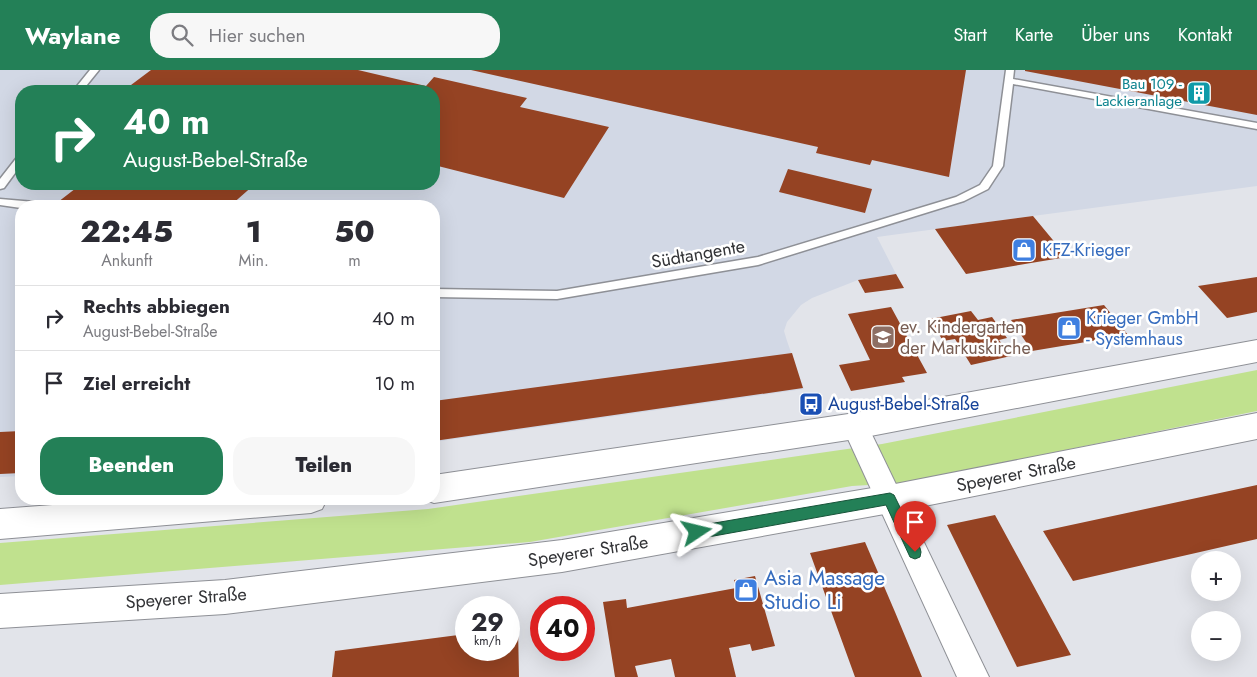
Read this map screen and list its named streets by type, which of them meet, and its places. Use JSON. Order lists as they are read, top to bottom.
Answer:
{
  "streets": {
    "street": ["Speyerer Straße"],
    "lane": ["Südtangente"]
  },
  "places": {
    "building": ["Bau 109 - Lackieranlage"],
    "shop": ["KFZ-Krieger", "Krieger GmbH - Systemhaus", "Asia Massage Studio Li"],
    "school or university": ["ev. Kindergarten der Markuskirche"],
    "bus stop": ["August-Bebel-Straße"]
  },
  "page": {
    "header": "Waylane",
    "search": "Hier suchen",
    "nav": [
      "Start",
      "Karte",
      "Über uns",
      "Kontakt"
    ],
    "turn": ["40 m", "August-Bebel-Straße"],
    "eta": [
      "22:45",
      "Ankunft",
      "1",
      "Min.",
      "50",
      "m"
    ],
    "list": [
      {
        "name": "Rechts abbiegen",
        "note": "August-Bebel-Straße",
        "value": "40 m"
      },
      {
        "name": "Ziel erreicht",
        "value": "10 m"
      }
    ],
    "buttons": ["Beenden", "Teilen"],
    "map_buttons": ["+", "−"],
    "speed": "29 km/h",
    "limit": "40"
  }
}
